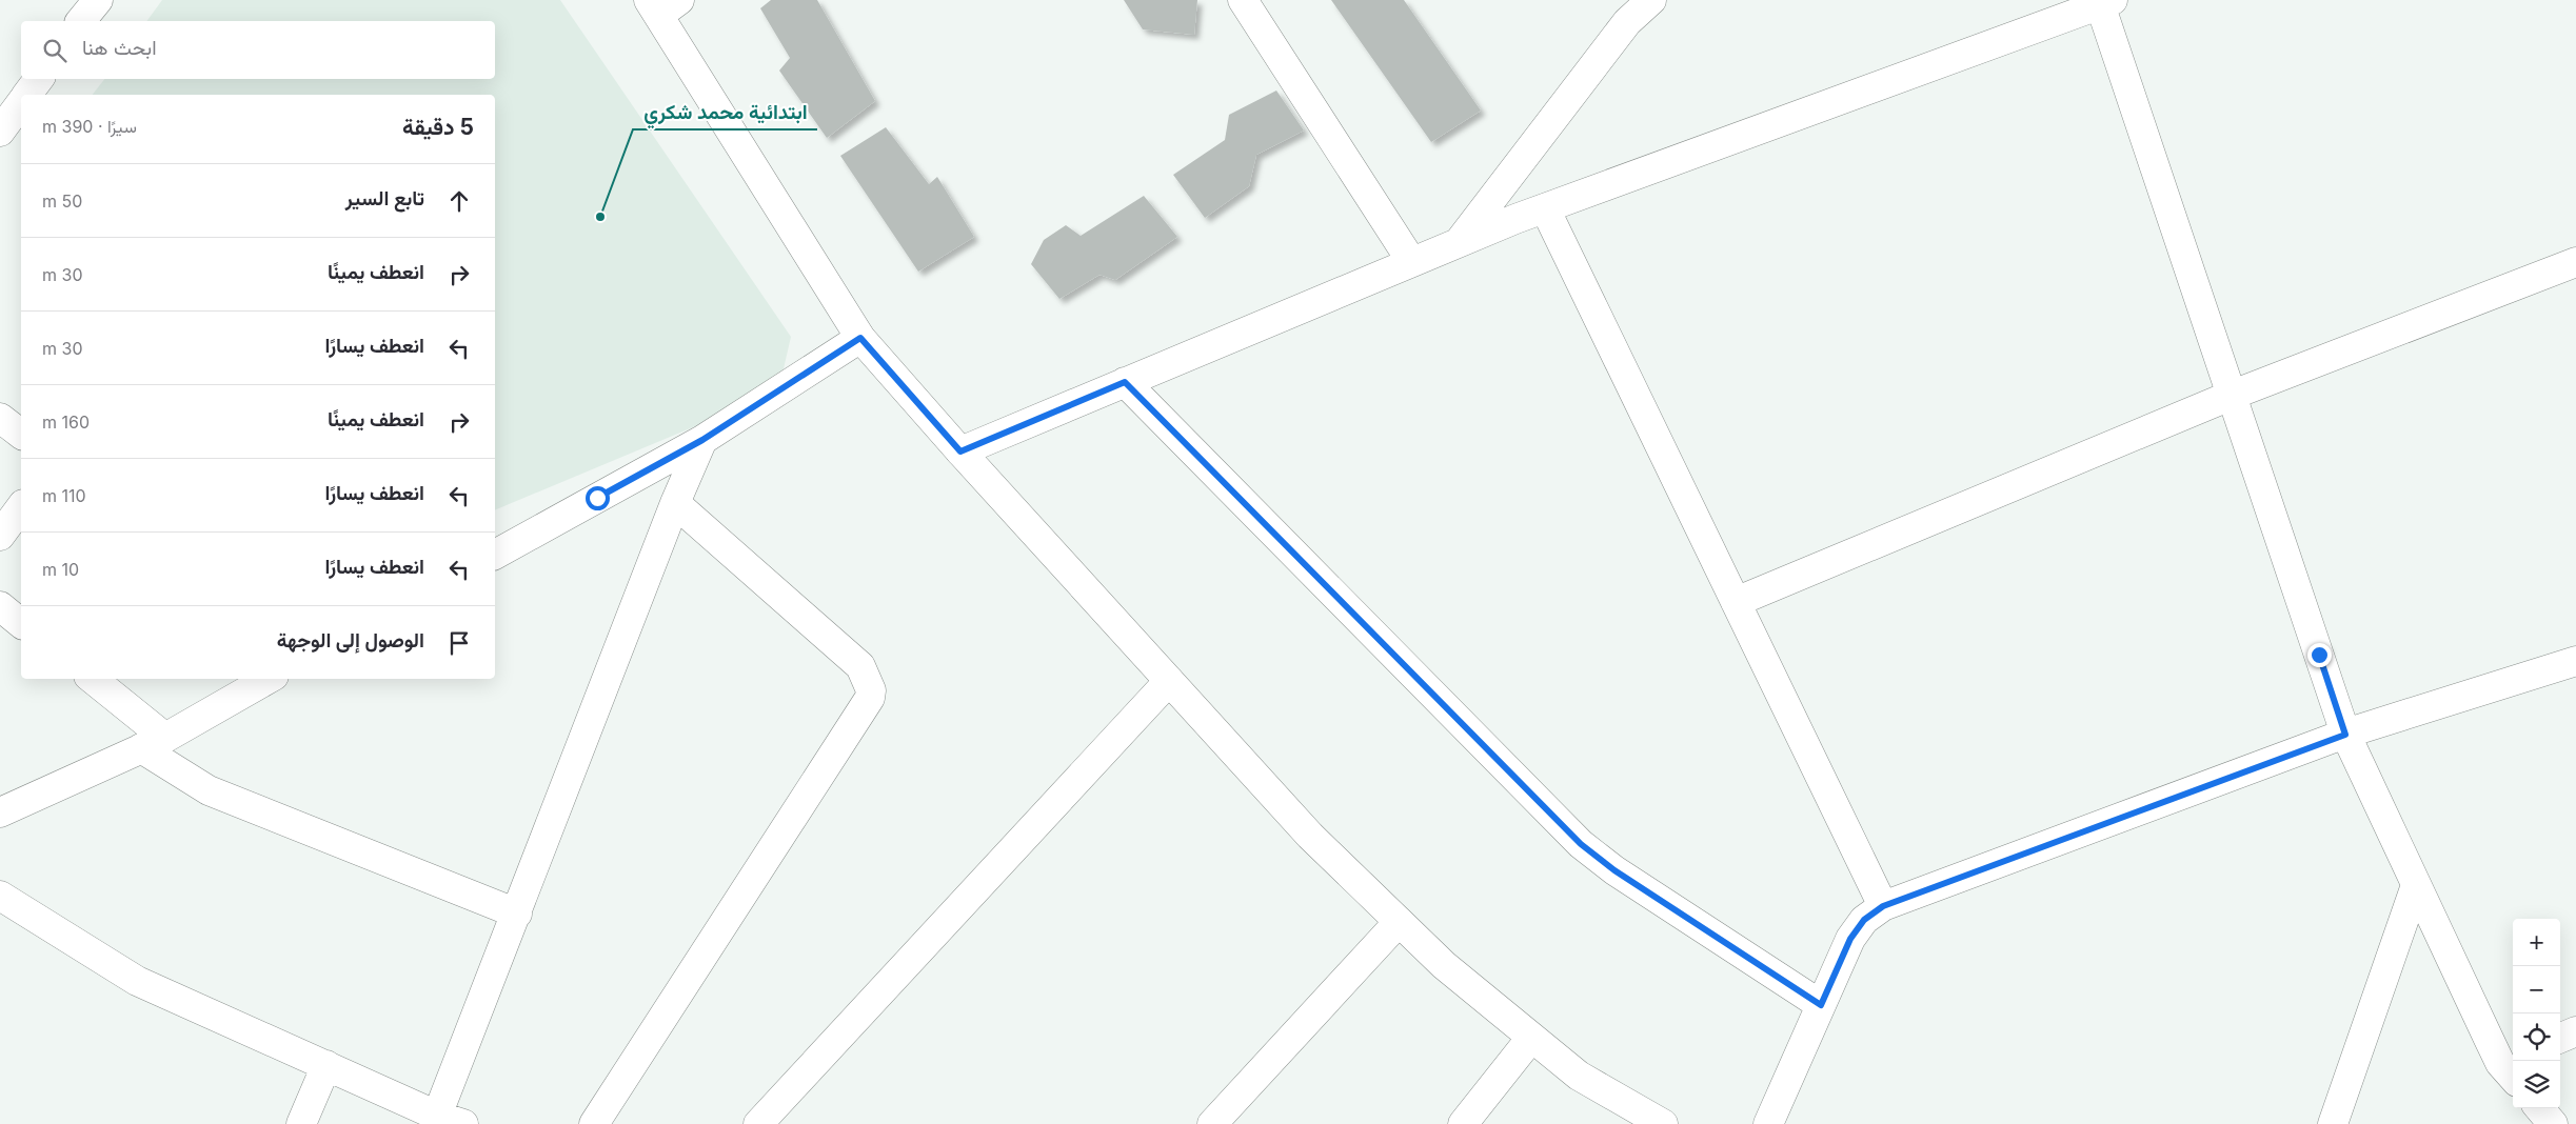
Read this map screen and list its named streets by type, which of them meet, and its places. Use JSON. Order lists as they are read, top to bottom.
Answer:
{
  "places": ["ابتدائية محمد شكري"],
  "page": {
    "search": "ابحث هنا",
    "heading": ["5 دقيقة", "سيرًا · 390 m"],
    "list": [
      ["تابع السير", "50 m"],
      ["انعطف يمينًا", "30 m"],
      ["انعطف يسارًا", "30 m"],
      ["انعطف يمينًا", "160 m"],
      ["انعطف يسارًا", "110 m"],
      ["انعطف يسارًا", "10 m"],
      "الوصول إلى الوجهة"
    ],
    "map_buttons": ["+", "−"]
  }
}
